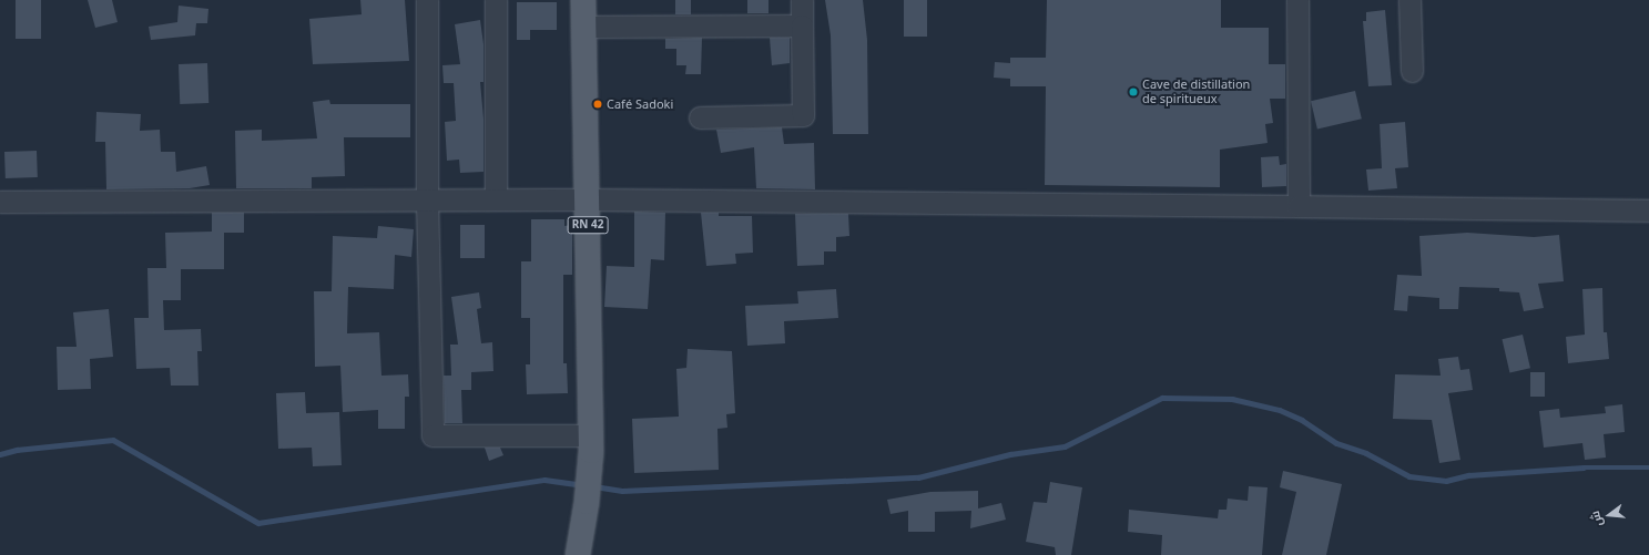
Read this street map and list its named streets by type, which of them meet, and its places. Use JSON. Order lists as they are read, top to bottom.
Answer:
{
  "streets": {
    "main road": ["RN 42"]
  },
  "places": ["Cave de distillation de spiritueux", "Café Sadoki"],
  "north": "left"
}
